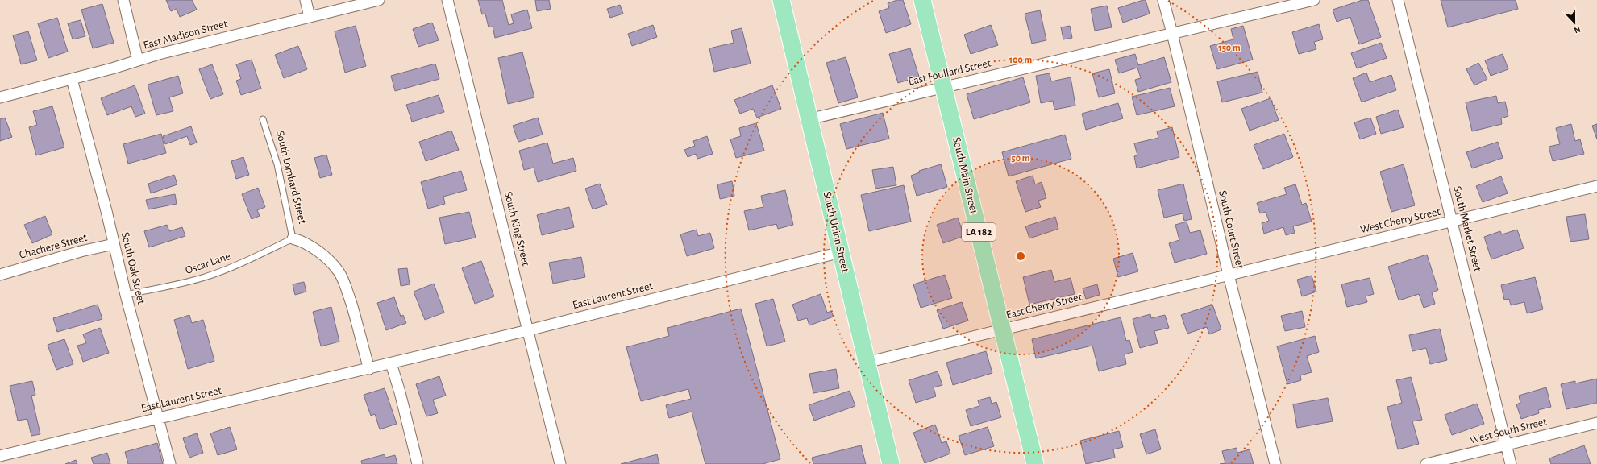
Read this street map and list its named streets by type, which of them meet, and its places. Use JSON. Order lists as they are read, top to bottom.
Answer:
{
  "streets": {
    "main road": ["South Main Street", "South Union Street", "LA 182"],
    "street": [
      "East Madison Street",
      "East Foullard Street",
      "South Lombard Street",
      "West Cherry Street",
      "South King Street",
      "South Market Street",
      "South Court Street",
      "Chachere Street",
      "South Oak Street",
      "East Laurent Street",
      "East Cherry Street",
      "West South Street"
    ],
    "lane": ["Oscar Lane"]
  },
  "crossings": [
    ["East Madison Street", "South Oak Street"],
    ["East Foullard Street", "South Main Street"],
    ["East Foullard Street", "South Court Street"],
    ["East Foullard Street", "South Union Street"],
    ["South Main Street", "East Cherry Street"],
    ["South Lombard Street", "Oscar Lane"],
    ["South Lombard Street", "East Laurent Street"],
    ["West Cherry Street", "South Market Street"],
    ["West Cherry Street", "South Court Street"],
    ["West Cherry Street", "East Cherry Street"],
    ["South King Street", "East Laurent Street"],
    ["South Market Street", "West South Street"],
    ["South Court Street", "East Cherry Street"],
    ["South Union Street", "East Laurent Street"],
    ["South Union Street", "East Cherry Street"],
    ["Chachere Street", "South Oak Street"],
    ["Oscar Lane", "South Oak Street"],
    ["South Oak Street", "East Laurent Street"]
  ],
  "north": "bottom",
  "rings": ["150 m", "100 m", "50 m"]
}
